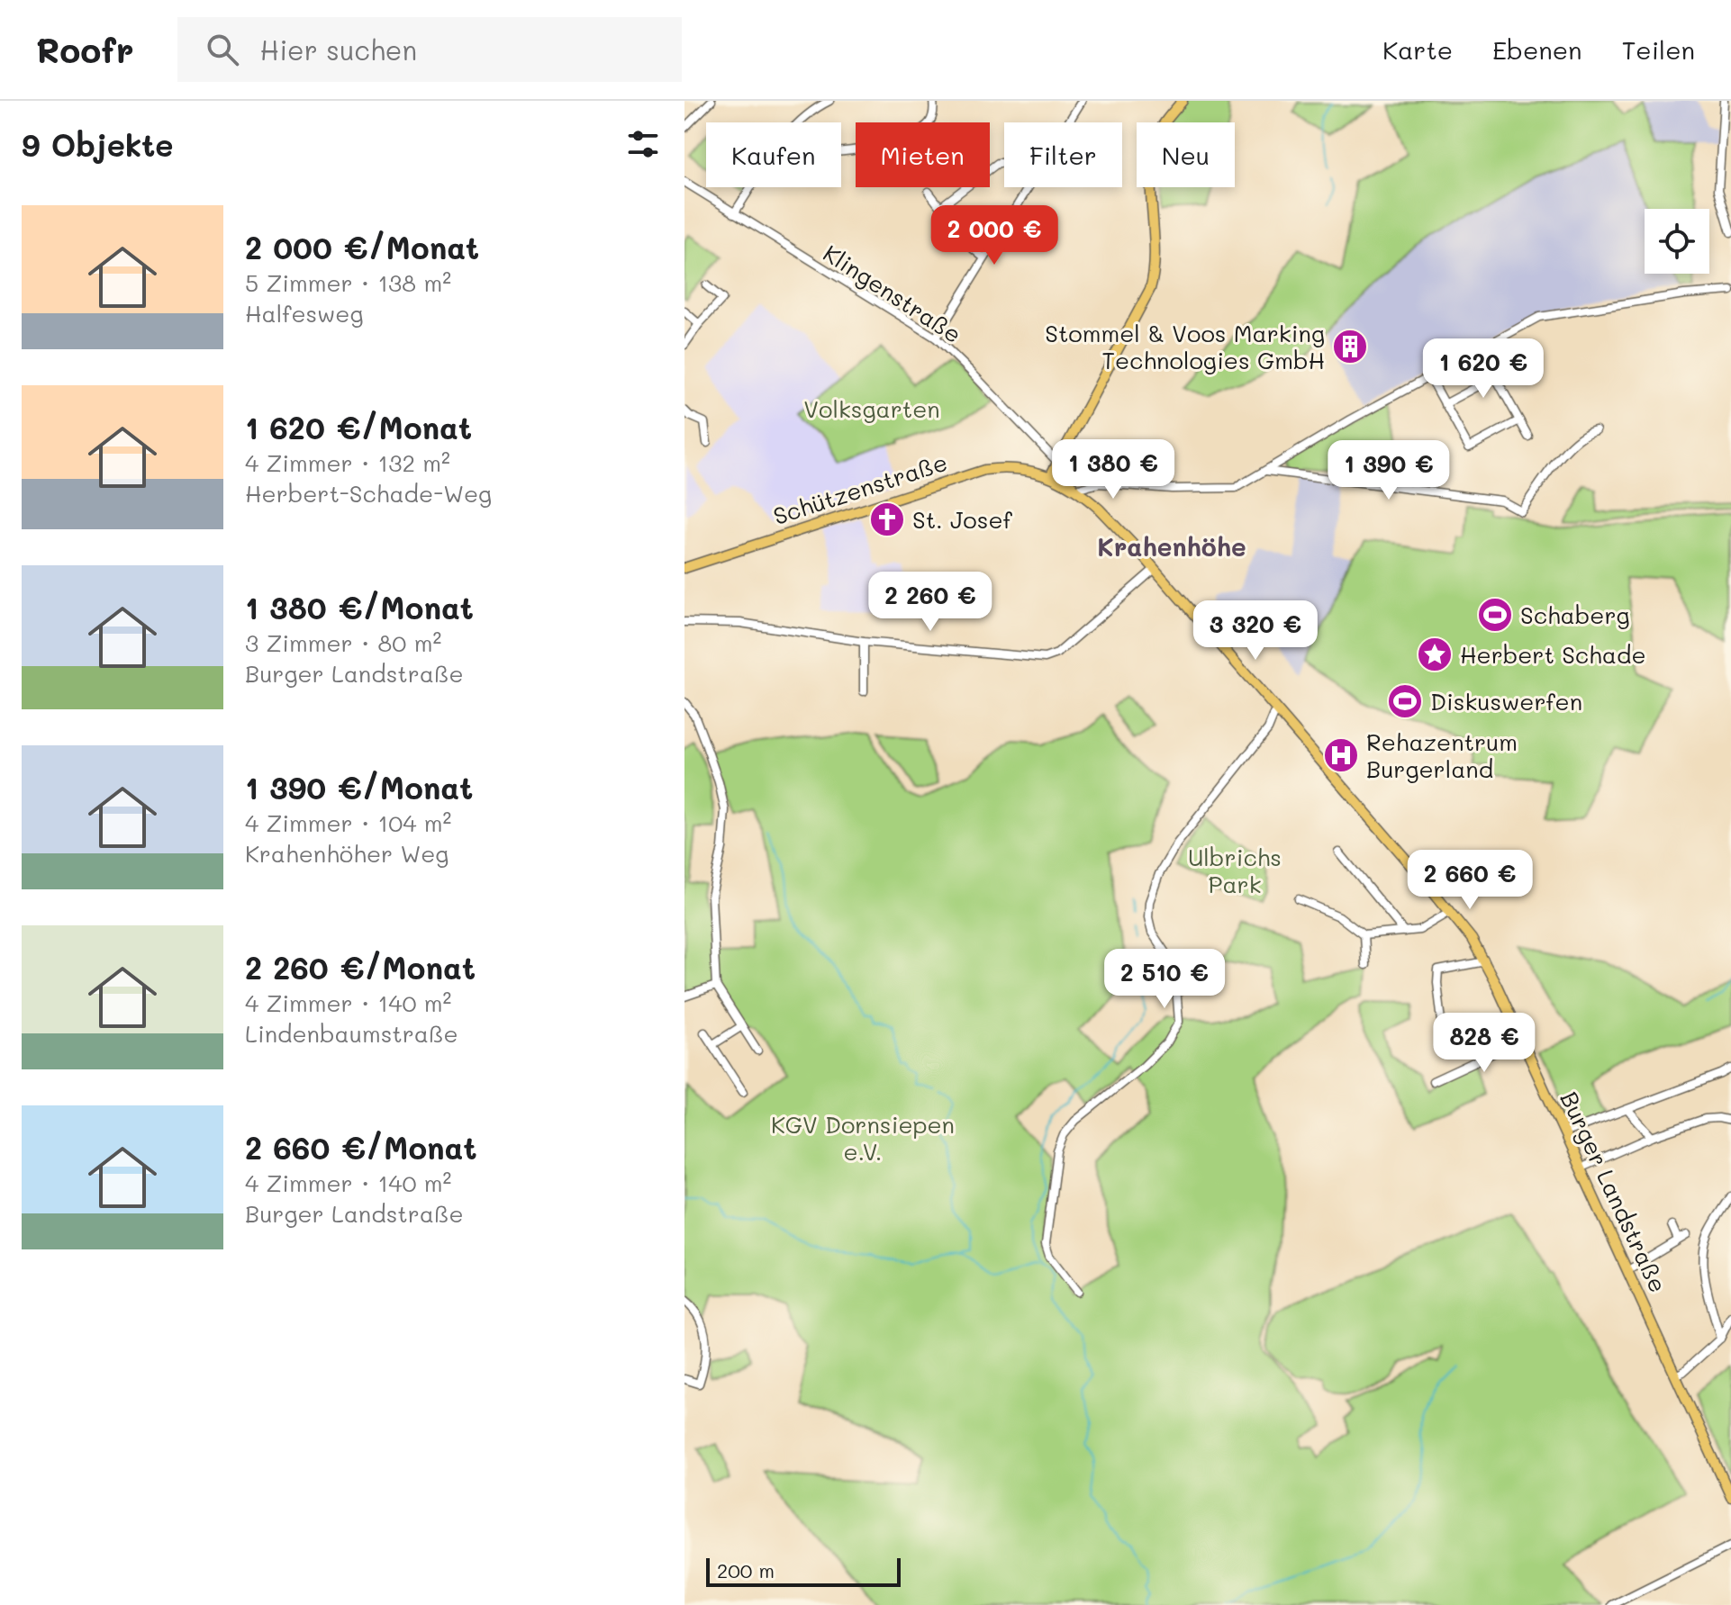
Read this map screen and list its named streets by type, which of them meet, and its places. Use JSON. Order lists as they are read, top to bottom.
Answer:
{
  "streets": {
    "main road": ["Schützenstraße", "Burger Landstraße"],
    "street": ["Klingenstraße"]
  },
  "crossings": [
    ["Klingenstraße", "Burger Landstraße"],
    ["Schützenstraße", "Burger Landstraße"]
  ],
  "districts": ["Krahenhöhe"],
  "parks": ["Volksgarten", "Ulbrichs Park", "KGV Dornsiepen e.V."],
  "places": {
    "building": ["Stommel & Voos Marking Technologies GmbH"],
    "church": ["St. Josef"],
    "sports": ["Schaberg", "Diskuswerfen"],
    "place": ["Herbert Schade"],
    "hospital": ["Rehazentrum Burgerland"]
  },
  "scale_bar": "200 m",
  "page": {
    "header": "Roofr",
    "search": "Hier suchen",
    "nav": ["Karte", "Ebenen", "Teilen"],
    "heading": "9 Objekte",
    "chip": [
      "Kaufen",
      "Mieten",
      "Filter",
      "Neu"
    ],
    "list": [
      {
        "name": "2 000 €/Monat",
        "note": "5 Zimmer · 138 m² · Halfesweg"
      },
      {
        "name": "1 620 €/Monat",
        "note": "4 Zimmer · 132 m² · Herbert-Schade-Weg"
      },
      {
        "name": "1 380 €/Monat",
        "note": "3 Zimmer · 80 m² · Burger Landstraße"
      },
      {
        "name": "1 390 €/Monat",
        "note": "4 Zimmer · 104 m² · Krahenhöher Weg"
      },
      {
        "name": "2 260 €/Monat",
        "note": "4 Zimmer · 140 m² · Lindenbaumstraße"
      },
      {
        "name": "2 660 €/Monat",
        "note": "4 Zimmer · 140 m² · Burger Landstraße"
      }
    ],
    "price": [
      "2 000 €",
      "1 620 €",
      "1 380 €",
      "1 390 €",
      "2 260 €",
      "3 320 €",
      "2 660 €",
      "2 510 €",
      "828 €"
    ],
    "scale": "200 m"
  }
}
